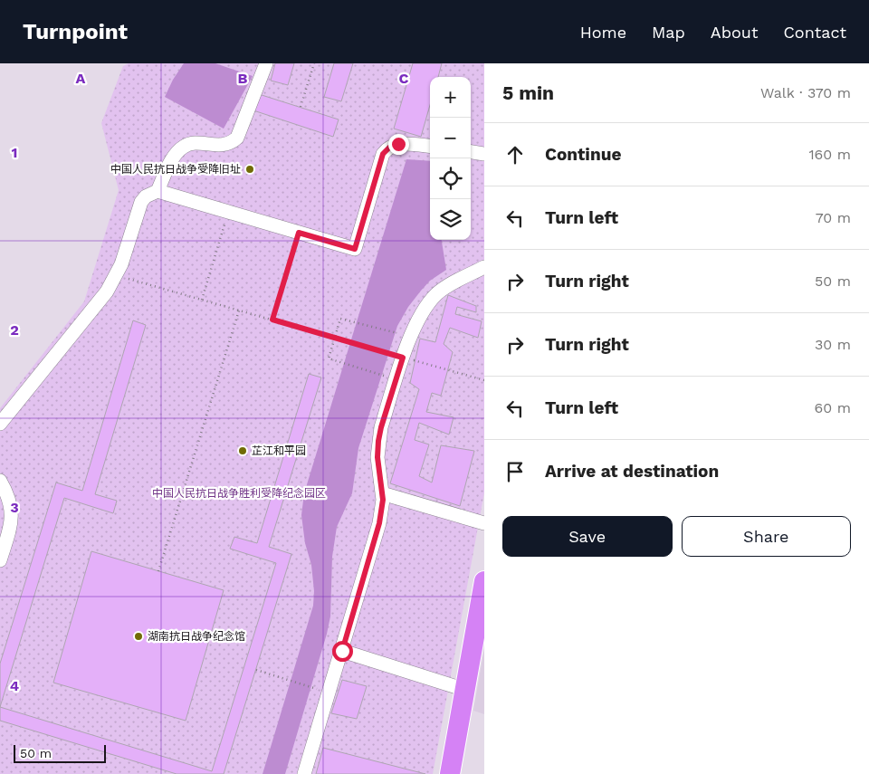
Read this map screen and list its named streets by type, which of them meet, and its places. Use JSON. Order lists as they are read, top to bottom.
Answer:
{
  "parks": ["中国人民抗日战争胜利受降纪念园区"],
  "places": ["中国人民抗日战争受降旧址", "芷江和平园", "湖南抗日战争纪念馆"],
  "scale_bar": "50 m",
  "page": {
    "header": "Turnpoint",
    "nav": [
      "Home",
      "Map",
      "About",
      "Contact"
    ],
    "heading": ["5 min", "Walk · 370 m"],
    "map_buttons": ["+", "−"],
    "list": [
      ["Continue", "160 m"],
      ["Turn left", "70 m"],
      ["Turn right", "50 m"],
      ["Turn right", "30 m"],
      ["Turn left", "60 m"],
      "Arrive at destination"
    ],
    "buttons": ["Save", "Share"],
    "scale": "50 m"
  },
  "grid": {
    "columns": ["A", "B", "C"],
    "rows": [
      "1",
      "2",
      "3",
      "4"
    ]
  }
}
